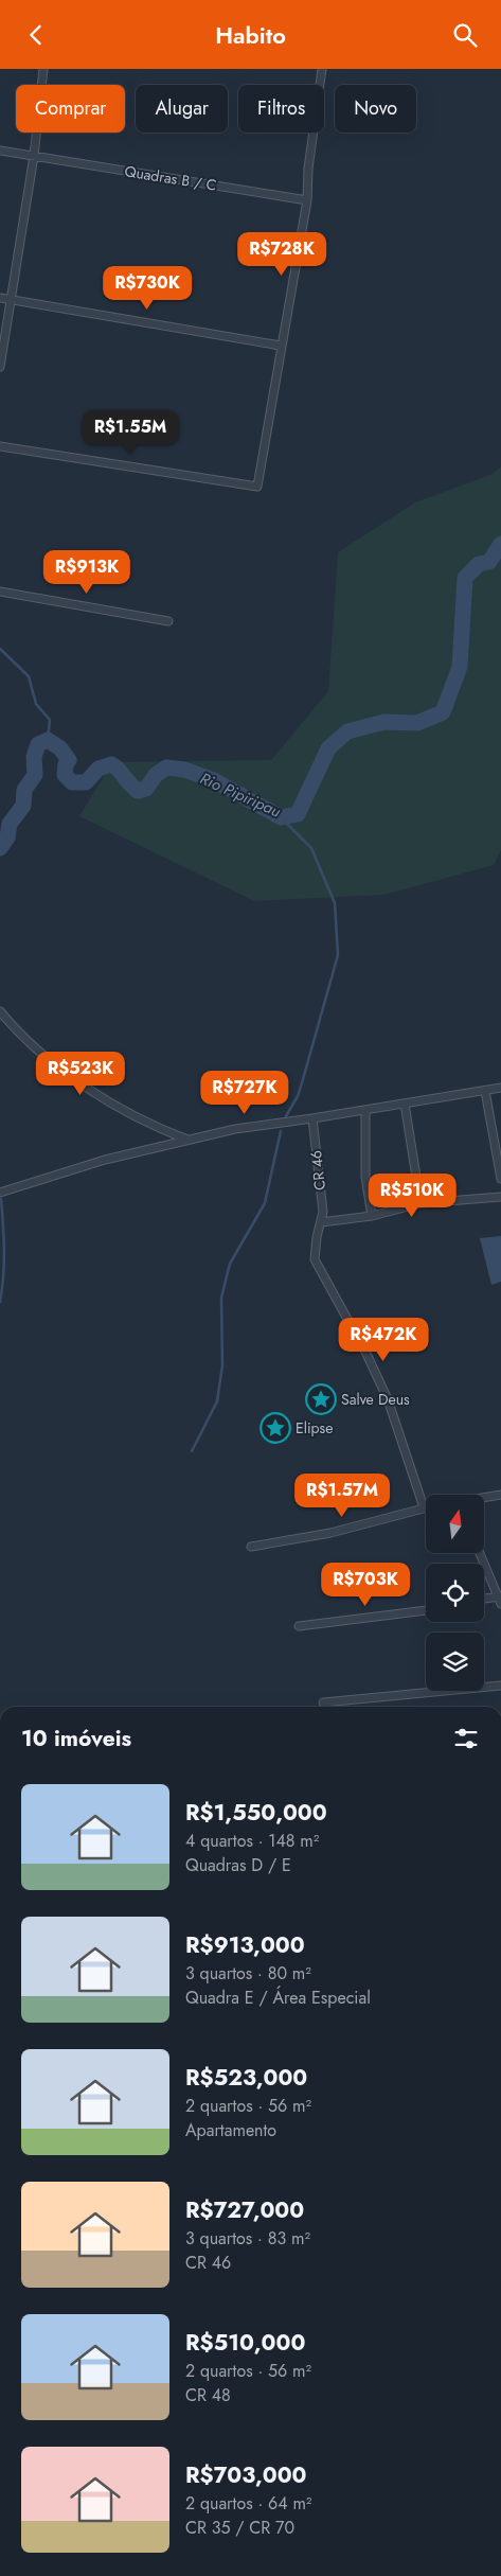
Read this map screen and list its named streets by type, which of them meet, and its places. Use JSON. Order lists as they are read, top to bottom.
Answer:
{
  "streets": {
    "street": ["Quadras B / C", "CR 46"]
  },
  "water": ["Rio Pipiripau"],
  "places": {
    "place": ["Salve Deus", "Elipse"]
  },
  "north": "top",
  "page": {
    "header": "Habito",
    "chip": [
      "Comprar",
      "Alugar",
      "Filtros",
      "Novo"
    ],
    "price": [
      "R$728K",
      "R$730K",
      "R$1.55M",
      "R$913K",
      "R$523K",
      "R$727K",
      "R$510K",
      "R$472K",
      "R$1.57M",
      "R$703K"
    ],
    "heading": "10 imóveis",
    "list": [
      {
        "name": "R$1,550,000",
        "note": "4 quartos · 148 m² · Quadras D / E"
      },
      {
        "name": "R$913,000",
        "note": "3 quartos · 80 m² · Quadra E / Área Especial"
      },
      {
        "name": "R$523,000",
        "note": "2 quartos · 56 m² · Apartamento"
      },
      {
        "name": "R$727,000",
        "note": "3 quartos · 83 m² · CR 46"
      },
      {
        "name": "R$510,000",
        "note": "2 quartos · 56 m² · CR 48"
      },
      {
        "name": "R$703,000",
        "note": "2 quartos · 64 m² · CR 35 / CR 70"
      }
    ]
  }
}
